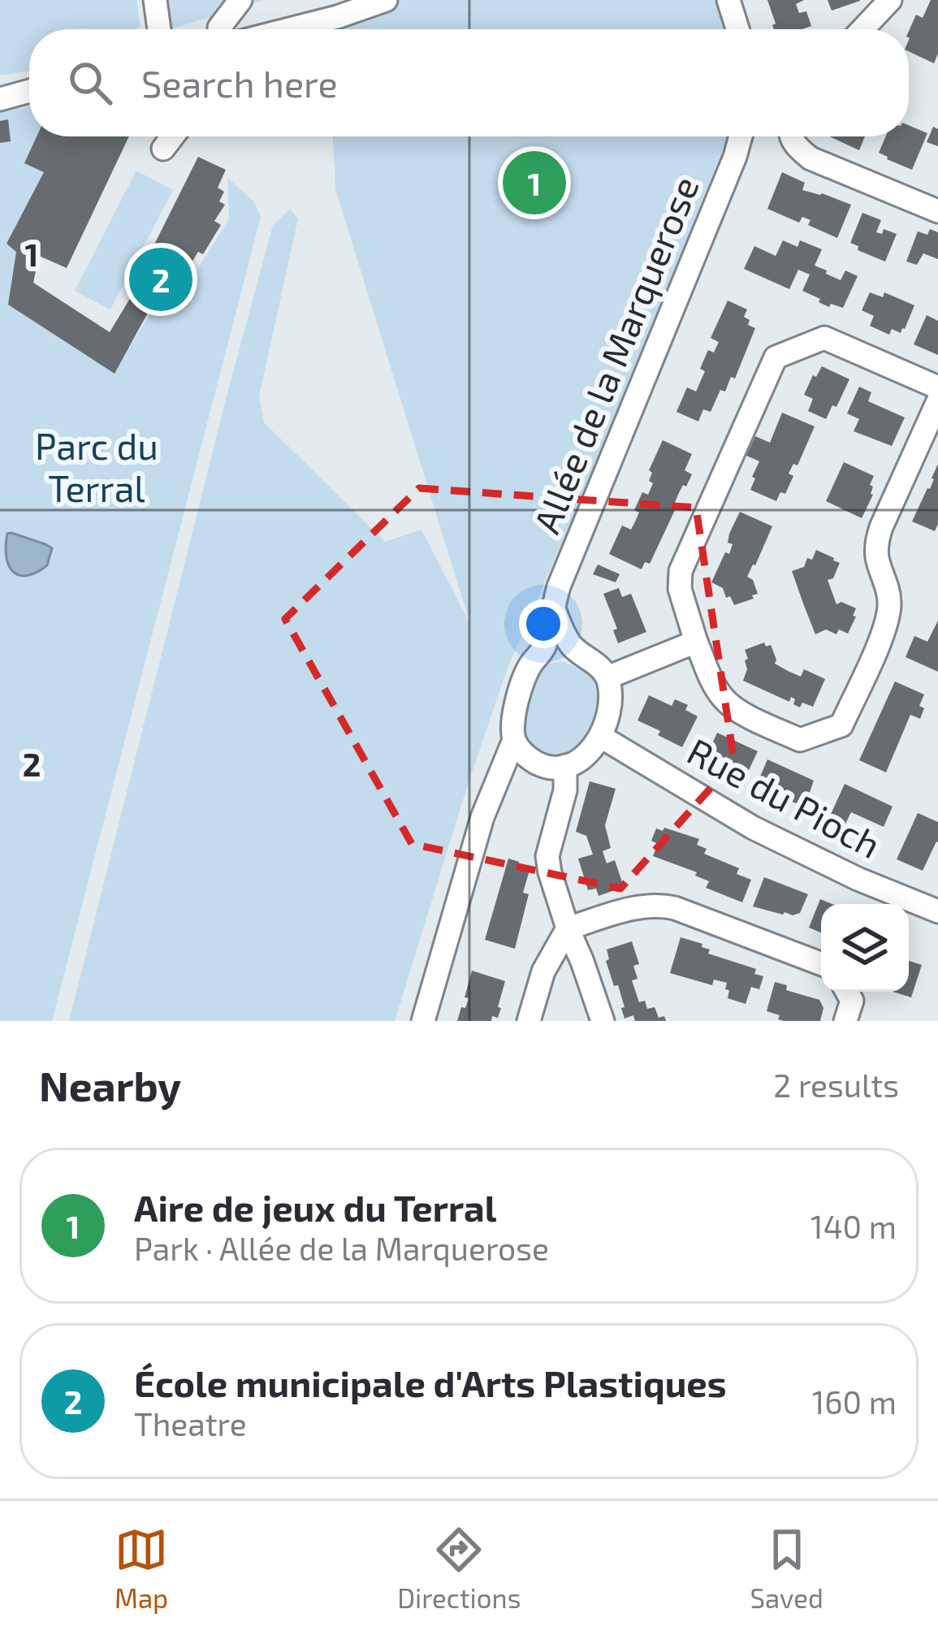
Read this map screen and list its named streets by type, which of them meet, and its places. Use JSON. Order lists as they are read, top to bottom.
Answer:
{
  "streets": {
    "street": ["Allée de la Marquerose", "Rue du Pioch"]
  },
  "crossings": [
    ["Allée de la Marquerose", "Rue du Pioch"]
  ],
  "parks": ["Parc du Terral"],
  "page": {
    "search": "Search here",
    "pins": ["1", "2"],
    "heading": ["Nearby", "2 results"],
    "list": [
      {
        "mark": "1",
        "name": "Aire de jeux du Terral",
        "note": "Park · Allée de la Marquerose",
        "value": "140 m"
      },
      {
        "mark": "2",
        "name": "École municipale d'Arts Plastiques",
        "note": "Theatre",
        "value": "160 m"
      }
    ],
    "nav": ["Map", "Directions", "Saved"]
  },
  "grid": {
    "rows": ["1", "2"]
  }
}
